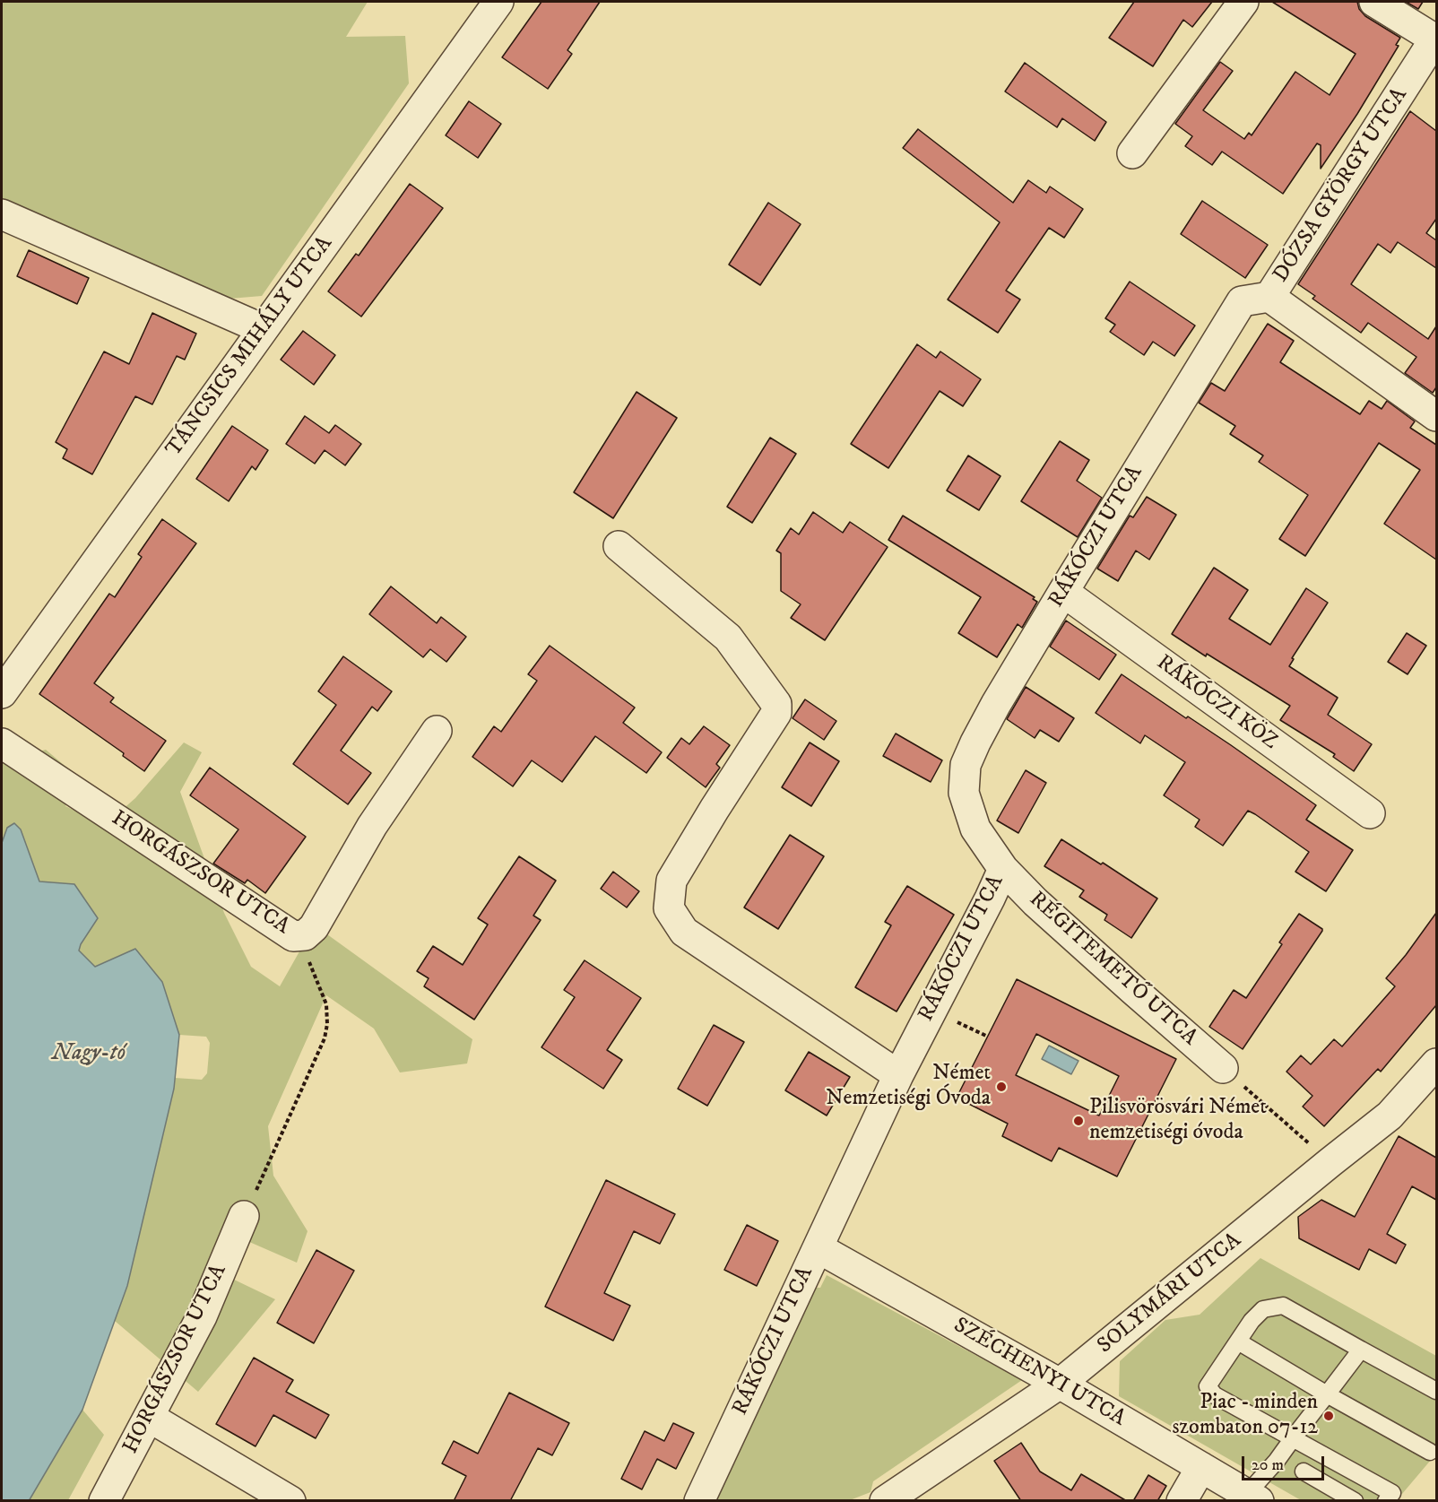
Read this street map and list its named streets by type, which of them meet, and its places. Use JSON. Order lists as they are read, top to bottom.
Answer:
{
  "streets": {
    "street": [
      "DÓZSA GYÖRGY UTCA",
      "TÁNCSICS MIHÁLY UTCA",
      "RÁKÓCZI UTCA",
      "RÁKÓCZI KÖZ",
      "HORGÁSZSOR UTCA",
      "RÉGITEMETŐ UTCA",
      "SOLYMÁRI UTCA",
      "SZÉCHENYI UTCA"
    ]
  },
  "crossings": [
    ["DÓZSA GYÖRGY UTCA", "RÁKÓCZI UTCA"],
    ["RÁKÓCZI UTCA", "RÁKÓCZI KÖZ"],
    ["RÁKÓCZI UTCA", "RÉGITEMETŐ UTCA"],
    ["RÁKÓCZI UTCA", "SZÉCHENYI UTCA"],
    ["SOLYMÁRI UTCA", "SZÉCHENYI UTCA"]
  ],
  "water": ["Nagy-tó"],
  "places": ["Német Nemzetiségi Óvoda", "Pilisvörösvári Német nemzetiségi óvoda", "Piac - minden szombaton 07-12"],
  "scale_bar": "20 m"
}
